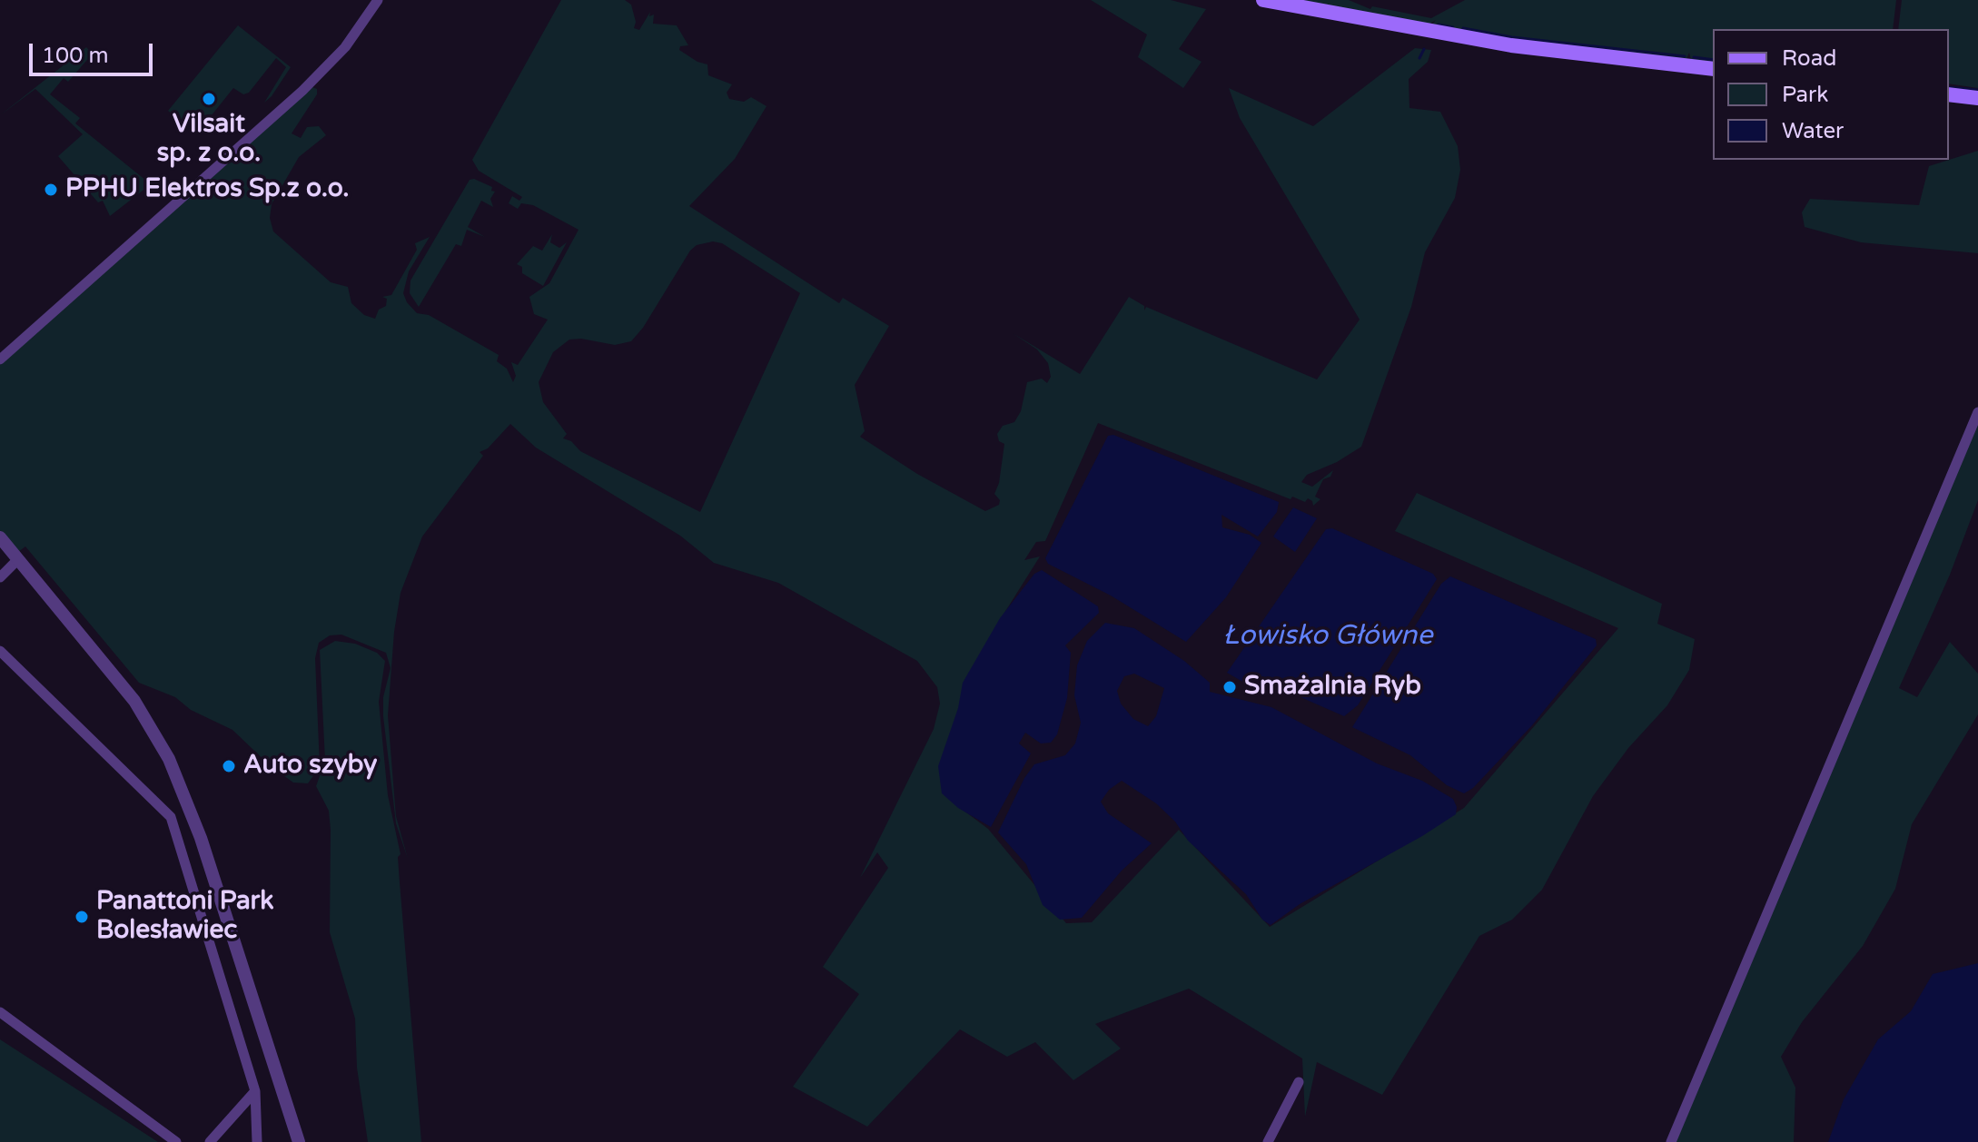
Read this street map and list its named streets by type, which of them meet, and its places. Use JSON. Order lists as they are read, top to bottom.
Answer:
{
  "water": ["Łowisko Główne"],
  "places": [
    "Vilsait sp. z o.o.",
    "PPHU Elektros Sp.z o.o.",
    "Smażalnia Ryb",
    "Auto szyby",
    "Panattoni Park Bolesławiec"
  ],
  "legend": ["Road", "Park", "Water"],
  "scale_bar": "100 m"
}
